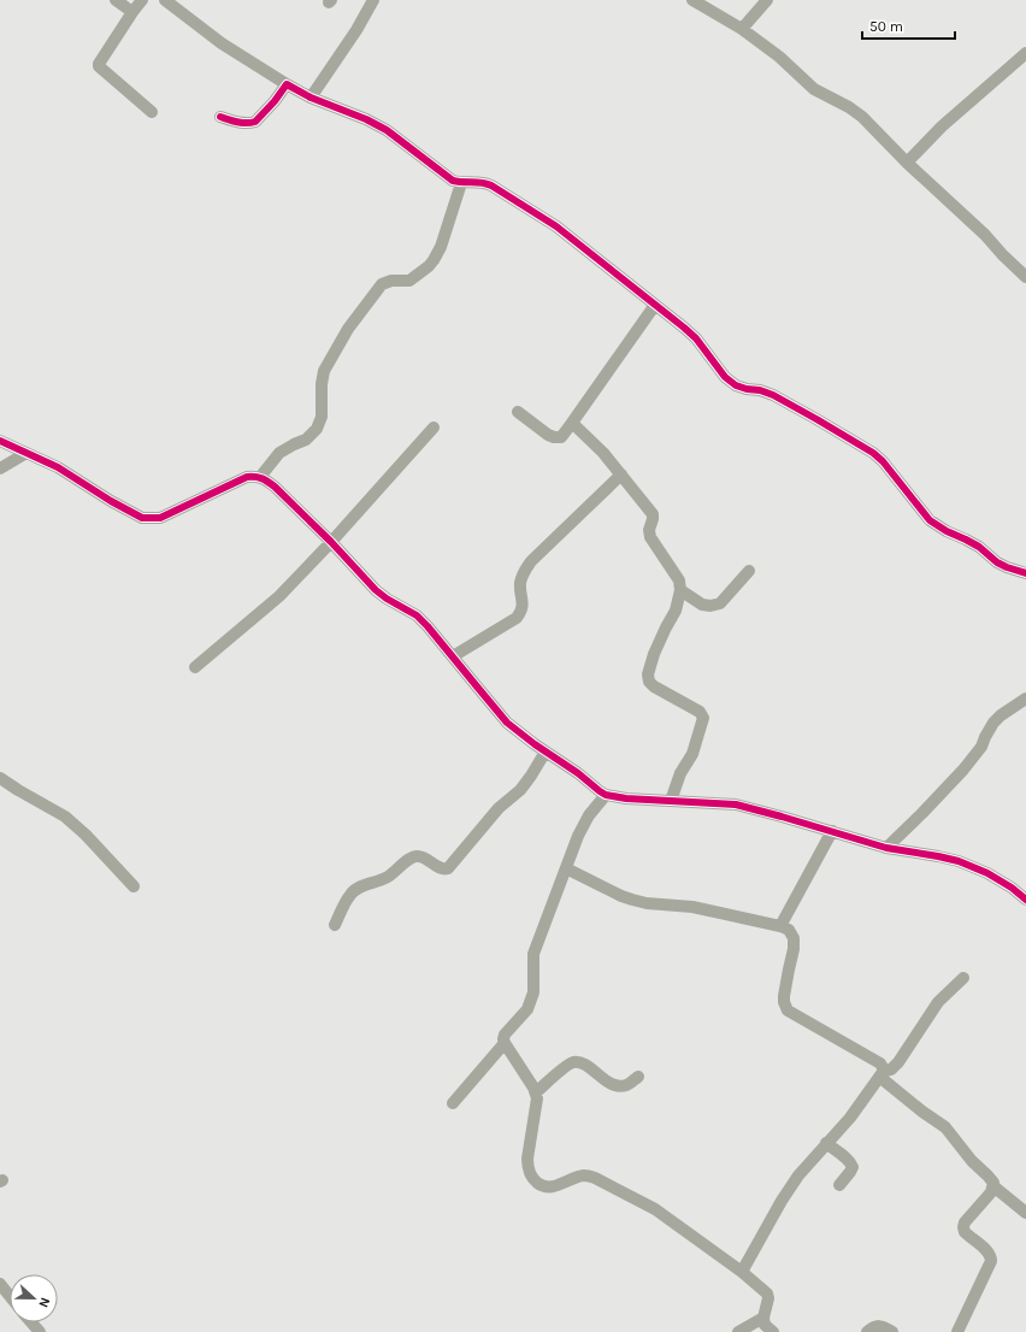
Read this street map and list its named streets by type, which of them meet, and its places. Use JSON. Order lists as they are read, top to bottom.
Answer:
{
  "scale_bar": "50 m",
  "north": "right"
}
